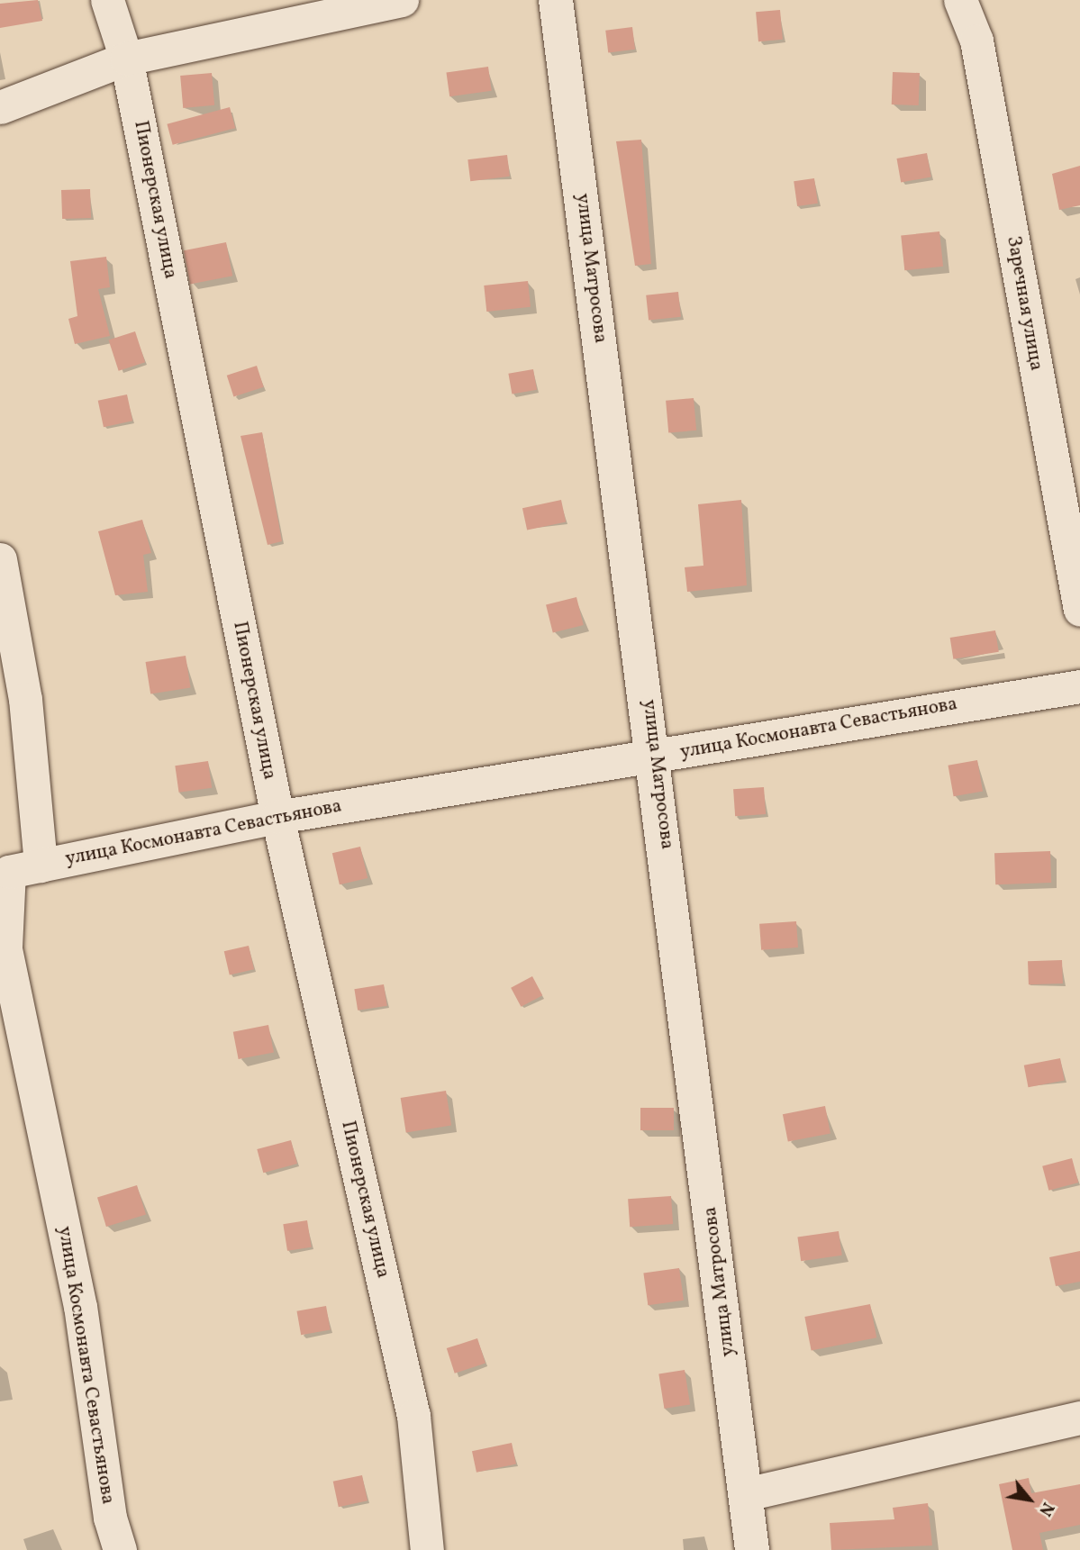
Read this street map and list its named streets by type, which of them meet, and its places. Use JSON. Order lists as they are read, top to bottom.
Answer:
{
  "streets": {
    "main road": ["улица Матросова"],
    "street": ["Пионерская улица", "Заречная улица", "улица Космонавта Севастьянова"]
  },
  "crossings": [
    ["Пионерская улица", "улица Космонавта Севастьянова"],
    ["улица Матросова", "улица Космонавта Севастьянова"]
  ],
  "north": "bottom right"
}
